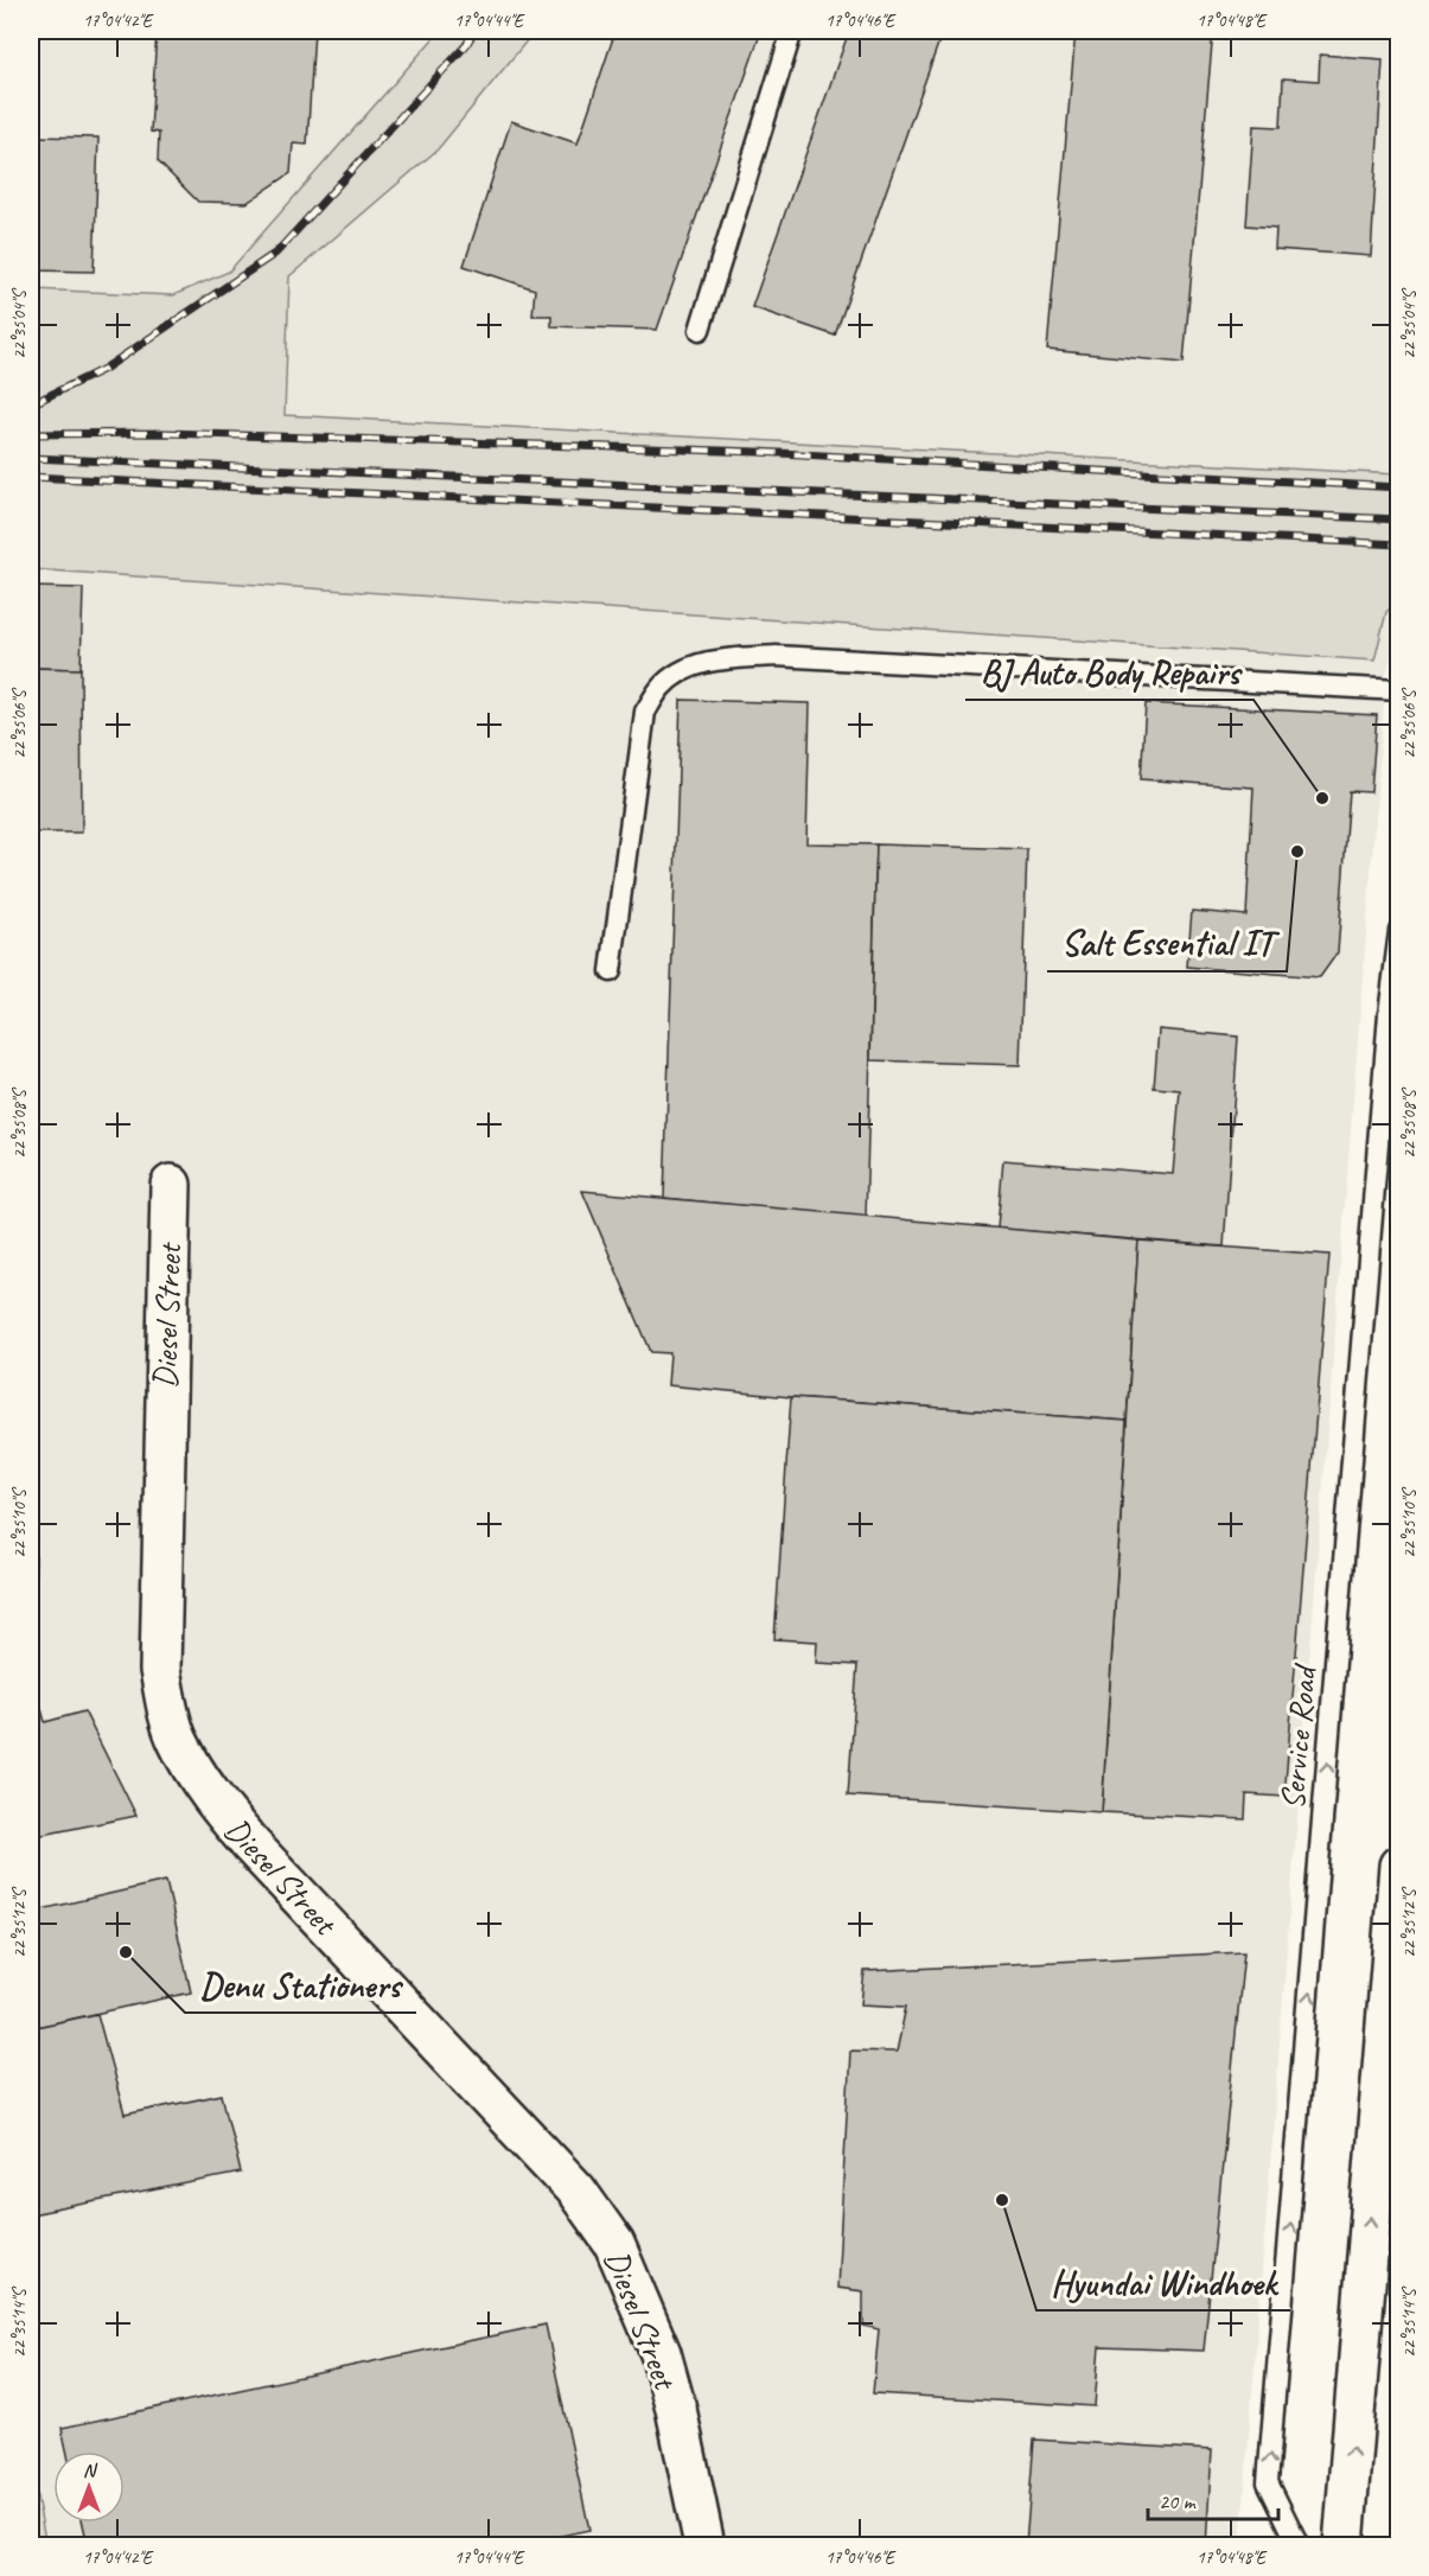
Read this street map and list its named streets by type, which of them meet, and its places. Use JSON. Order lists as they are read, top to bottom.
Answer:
{
  "streets": {
    "street": ["Diesel Street"],
    "lane": ["Service Road"]
  },
  "one_way": ["Service Road"],
  "places": [
    "BJ Auto Body Repairs",
    "Salt Essential IT",
    "Denu Stationers",
    "Hyundai Windhoek"
  ],
  "scale_bar": "20 m",
  "north": "top",
  "coordinates": [
    "17°04'42\"E",
    "17°04'44\"E",
    "17°04'46\"E",
    "17°04'48\"E",
    "22°35'04\"S",
    "22°35'06\"S",
    "22°35'08\"S",
    "22°35'10\"S",
    "22°35'12\"S",
    "22°35'14\"S"
  ]
}
